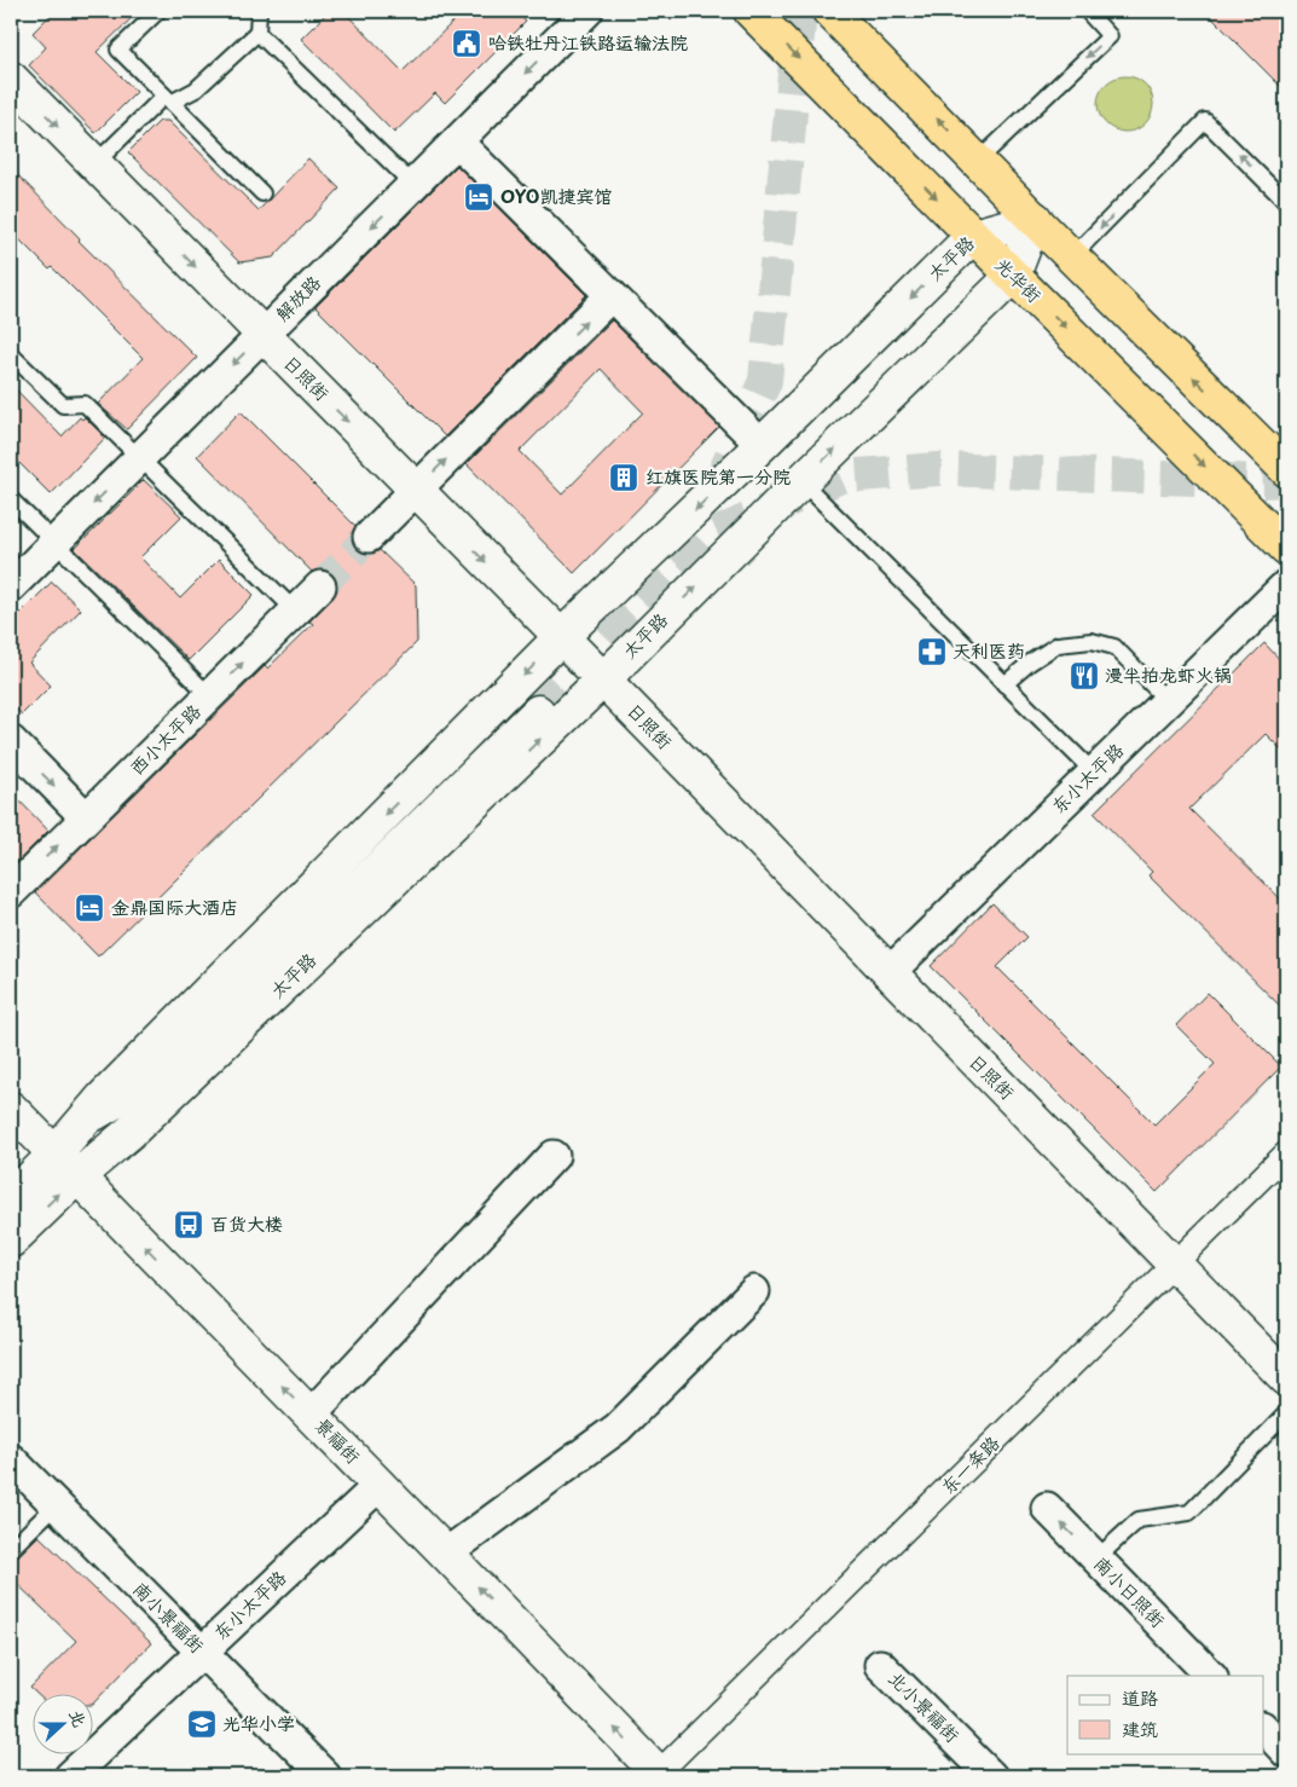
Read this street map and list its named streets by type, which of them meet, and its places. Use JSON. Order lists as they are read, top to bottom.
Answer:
{
  "streets": {
    "highway": ["光华街"],
    "street": [
      "太平路",
      "解放路",
      "日照街",
      "西小太平路",
      "东小太平路",
      "景福街",
      "东一条路",
      "南小日照街",
      "南小景福街",
      "北小景福街"
    ]
  },
  "crossings": [
    ["太平路", "光华街"],
    ["太平路", "日照街"],
    ["太平路", "景福街"],
    ["解放路", "日照街"],
    ["日照街", "东小太平路"],
    ["日照街", "东一条路"],
    ["东小太平路", "景福街"],
    ["东小太平路", "南小景福街"],
    ["景福街", "东一条路"]
  ],
  "one_way": ["西小太平路", "景福街"],
  "places": {
    "public building": ["哈铁牡丹江铁路运输法院"],
    "hotel": ["OYO凯捷宾馆", "金鼎国际大酒店"],
    "building": ["红旗医院第一分院"],
    "pharmacy": ["天利医药"],
    "restaurant": ["漫半拍龙虾火锅"],
    "bus stop": ["百货大楼"],
    "school or university": ["光华小学"]
  },
  "legend": ["道路", "建筑"],
  "north": "right"
}
